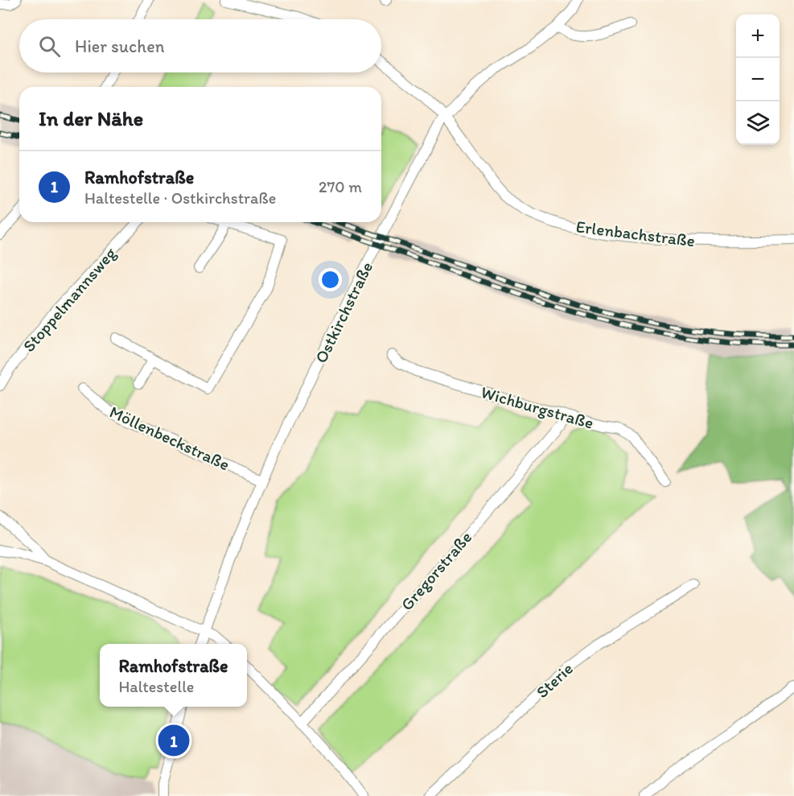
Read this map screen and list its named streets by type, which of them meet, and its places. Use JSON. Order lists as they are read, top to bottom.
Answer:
{
  "streets": {
    "street": [
      "Erlenbachstraße",
      "Stoppelmannsweg",
      "Ostkirchstraße",
      "Wichburgstraße",
      "Möllenbeckstraße",
      "Gregorstraße",
      "Sterie"
    ]
  },
  "crossings": [
    ["Erlenbachstraße", "Ostkirchstraße"],
    ["Ostkirchstraße", "Möllenbeckstraße"],
    ["Wichburgstraße", "Gregorstraße"]
  ],
  "page": {
    "map_buttons": ["+", "−"],
    "search": "Hier suchen",
    "heading": "In der Nähe",
    "list": [
      {
        "mark": "1",
        "name": "Ramhofstraße",
        "note": "Haltestelle · Ostkirchstraße",
        "value": "270 m"
      }
    ],
    "popup": ["Ramhofstraße", "Haltestelle"],
    "pins": "1"
  }
}
